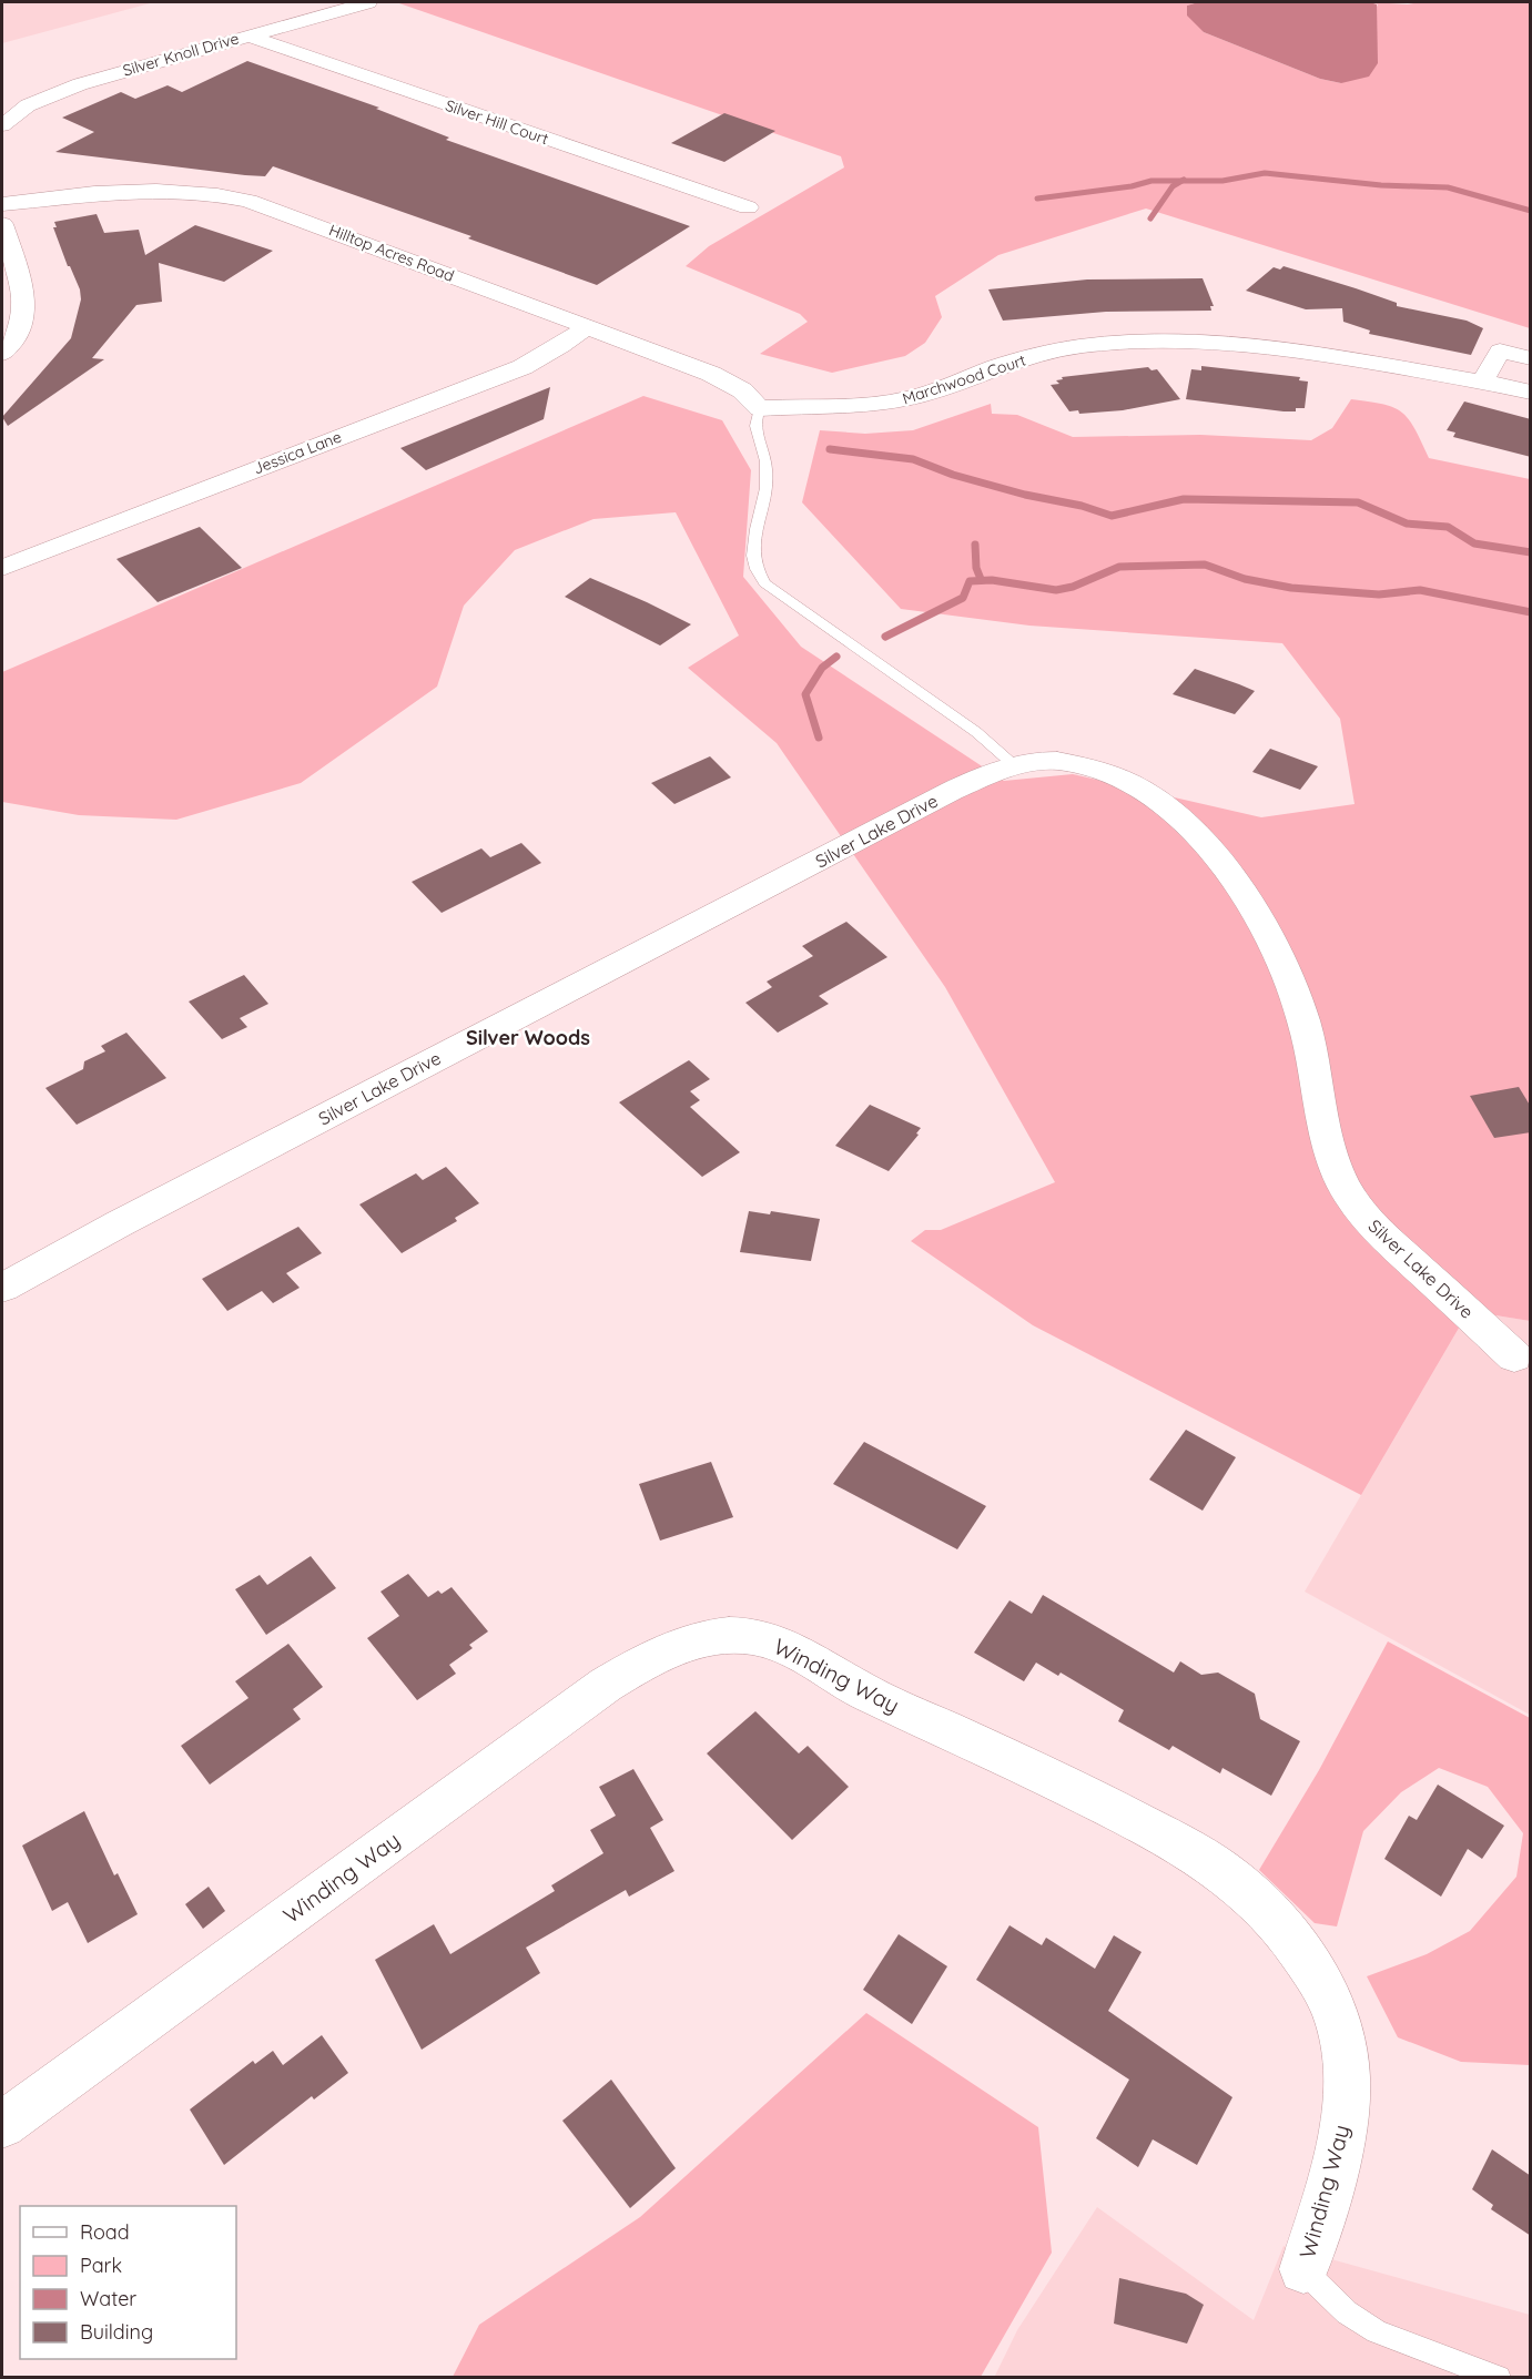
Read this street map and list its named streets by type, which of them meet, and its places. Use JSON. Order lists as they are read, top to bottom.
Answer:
{
  "streets": {
    "street": [
      "Silver Knoll Drive",
      "Silver Hill Court",
      "Hilltop Acres Road",
      "Marchwood Court",
      "Jessica Lane",
      "Silver Lake Drive",
      "Winding Way"
    ]
  },
  "crossings": [
    ["Silver Knoll Drive", "Silver Hill Court"],
    ["Hilltop Acres Road", "Marchwood Court"],
    ["Hilltop Acres Road", "Jessica Lane"]
  ],
  "districts": ["Silver Woods"],
  "legend": [
    "Road",
    "Park",
    "Water",
    "Building"
  ]
}
